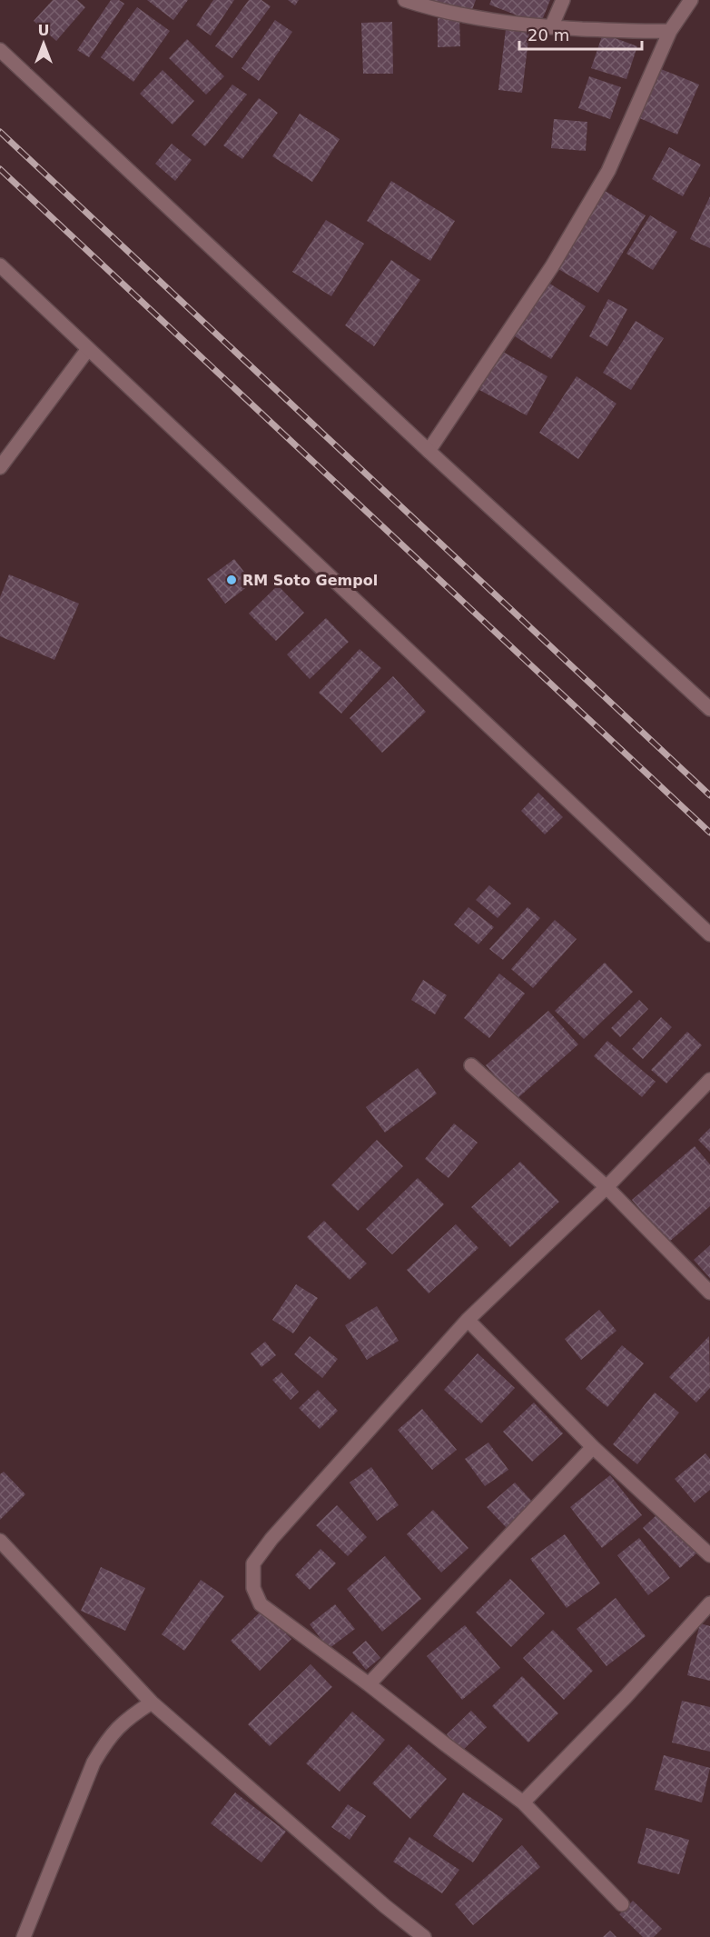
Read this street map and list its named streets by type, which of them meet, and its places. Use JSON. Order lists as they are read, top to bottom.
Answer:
{
  "places": ["RM Soto Gempol"],
  "scale_bar": "20 m",
  "north": "top"
}
